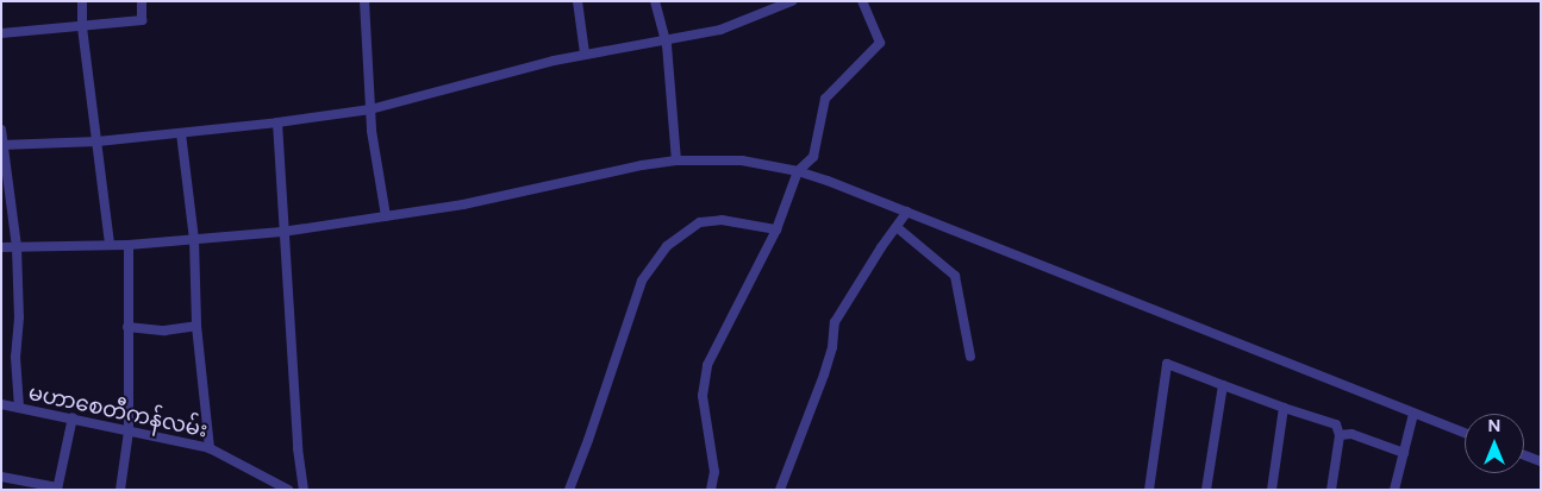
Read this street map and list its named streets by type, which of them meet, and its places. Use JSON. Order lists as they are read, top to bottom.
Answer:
{
  "streets": {
    "street": ["မဟာစေတီကန်လမ်း"]
  },
  "north": "top"
}
